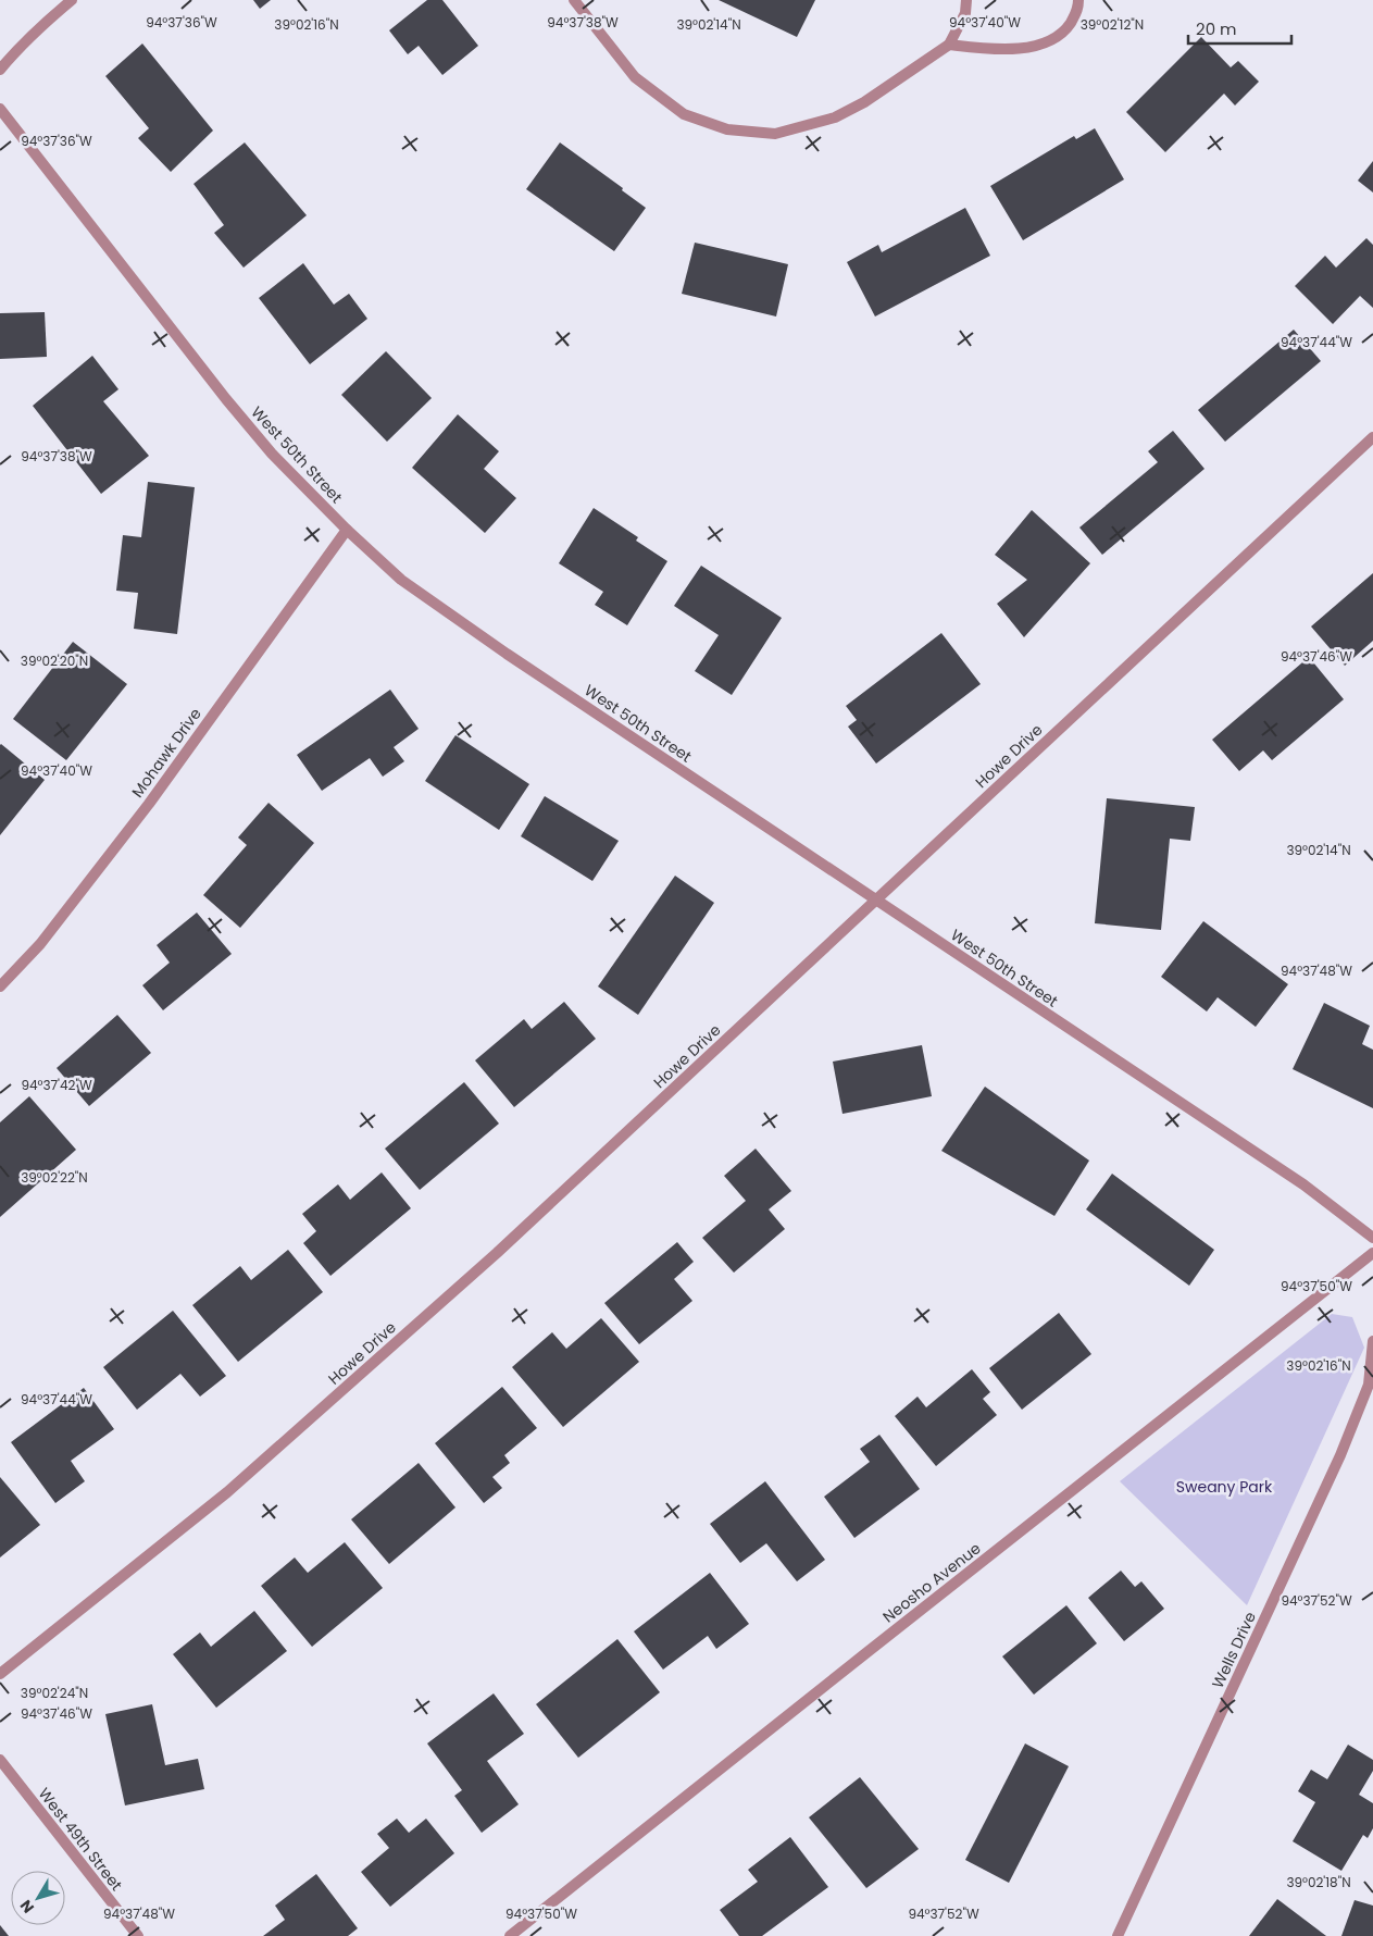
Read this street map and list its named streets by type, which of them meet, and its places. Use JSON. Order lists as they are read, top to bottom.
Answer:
{
  "streets": {
    "street": [
      "West 50th Street",
      "Mohawk Drive",
      "Howe Drive",
      "Neosho Avenue",
      "Wells Drive",
      "West 49th Street"
    ]
  },
  "crossings": [
    ["West 50th Street", "Mohawk Drive"],
    ["West 50th Street", "Howe Drive"]
  ],
  "parks": ["Sweany Park"],
  "scale_bar": "20 m",
  "north": "bottom left",
  "coordinates": [
    "94°37'36\"W",
    "94°37'38\"W",
    "94°37'40\"W",
    "39°02'16\"N",
    "39°02'14\"N",
    "39°02'12\"N",
    "94°37'44\"W",
    "94°37'46\"W",
    "39°02'20\"N",
    "94°37'48\"W",
    "94°37'42\"W",
    "39°02'22\"N",
    "94°37'50\"W",
    "94°37'52\"W",
    "39°02'24\"N",
    "39°02'18\"N"
  ]
}
